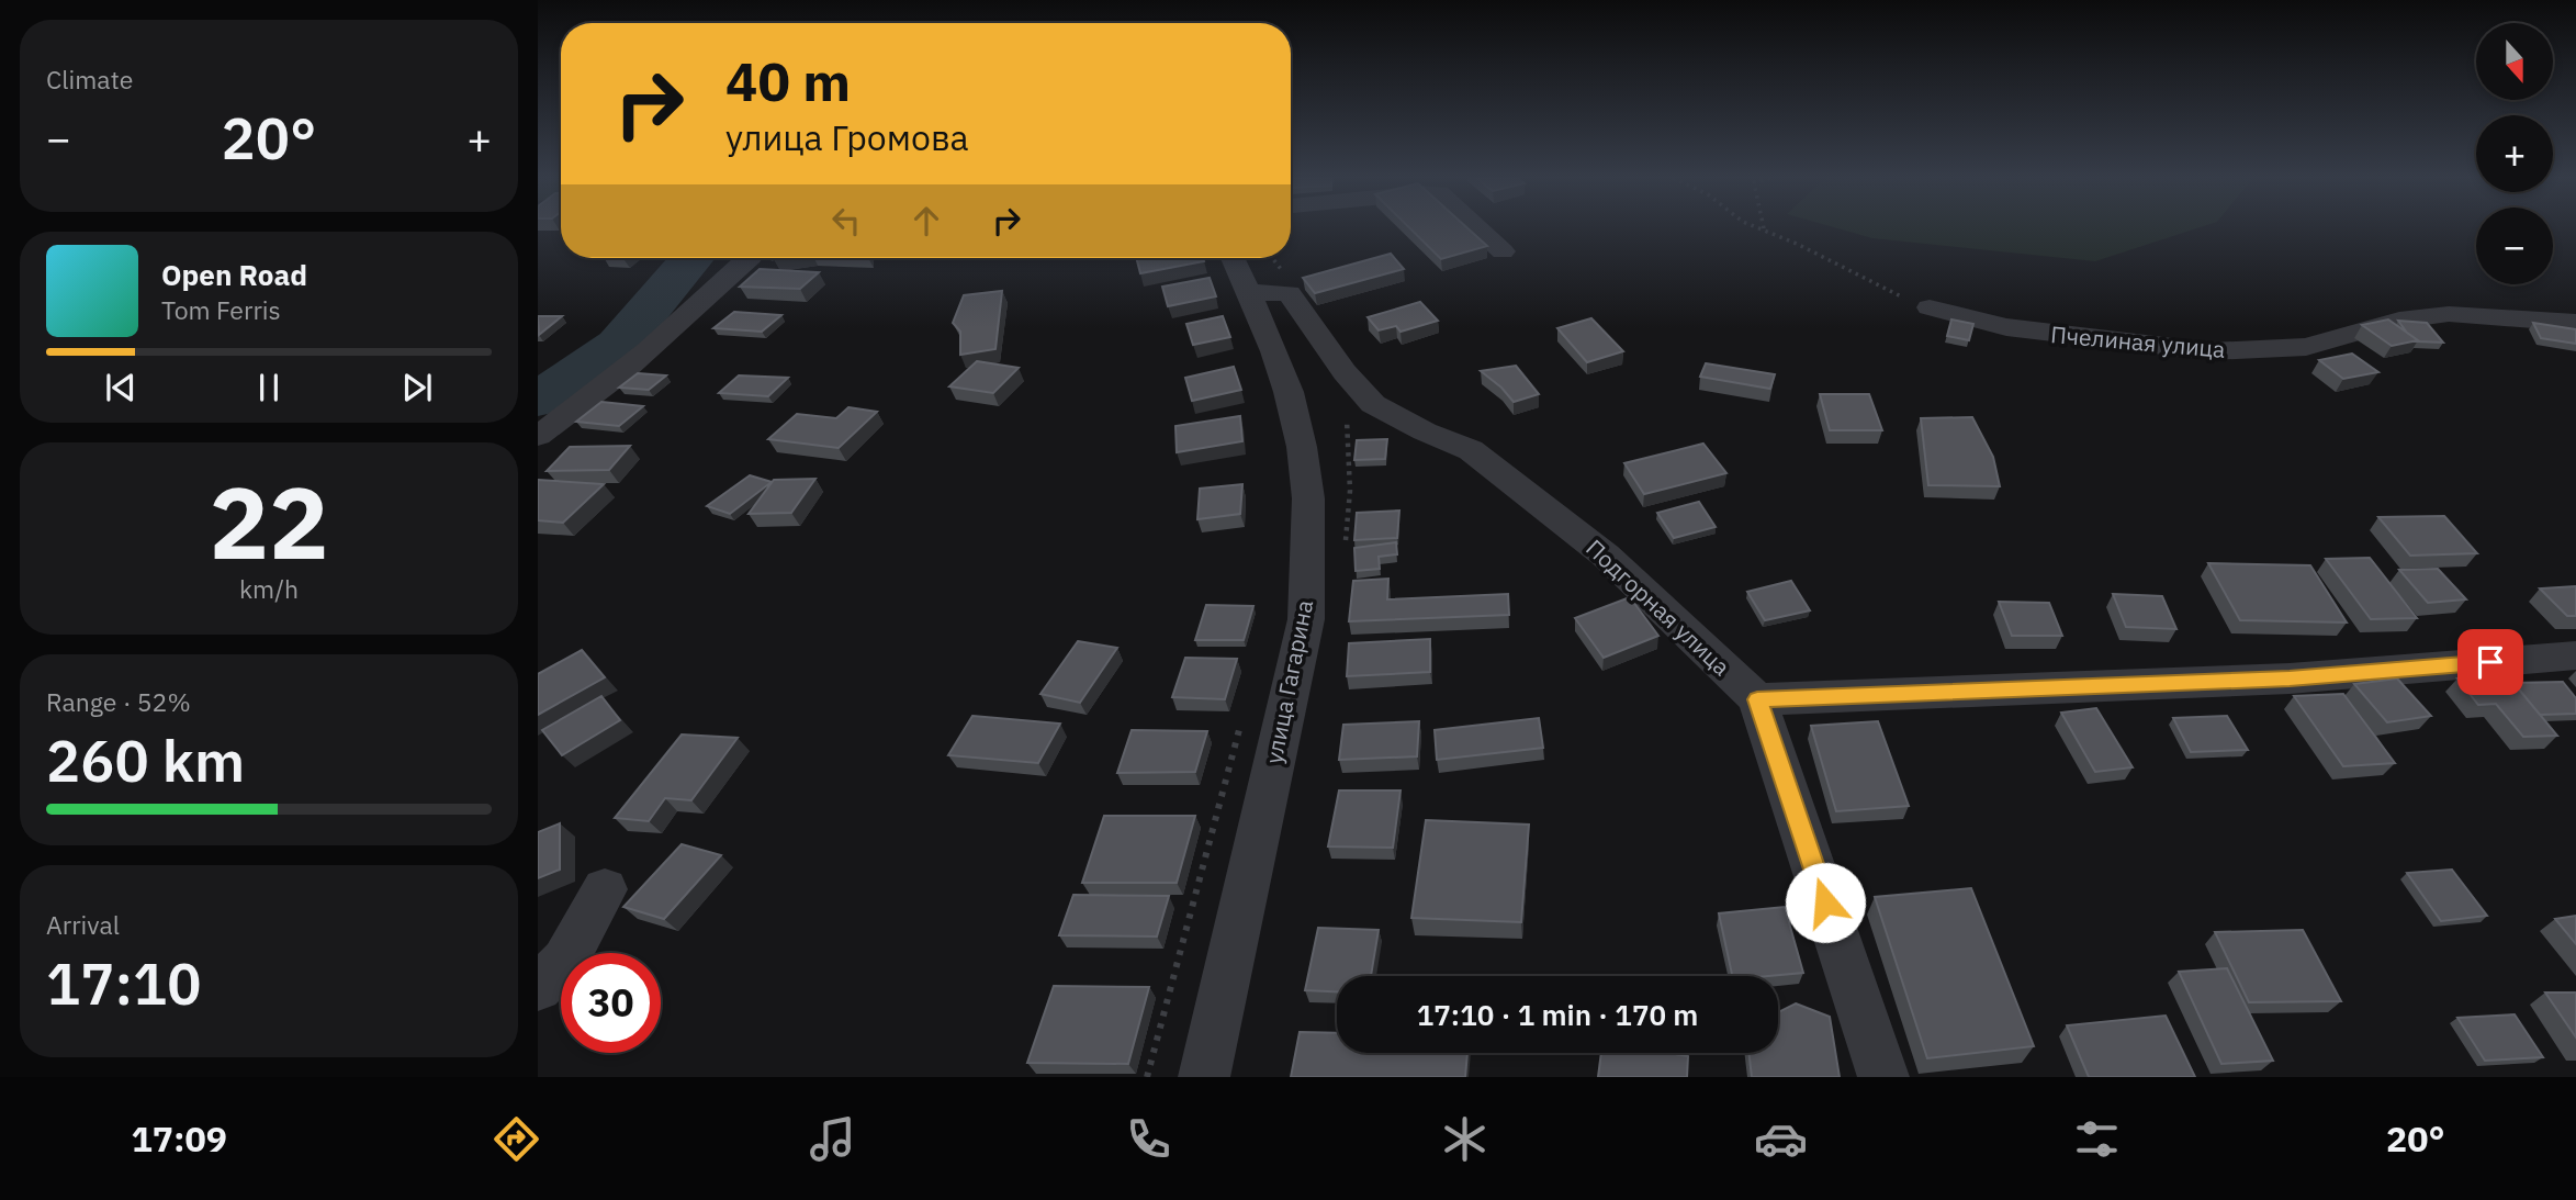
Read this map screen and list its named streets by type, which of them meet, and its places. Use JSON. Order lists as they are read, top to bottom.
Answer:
{
  "streets": {
    "street": ["Пчелиная улица", "Подгорная улица", "улица Гагарина"]
  },
  "crossings": [
    ["Подгорная улица", "улица Гагарина"]
  ],
  "north": "bottom",
  "page": {
    "tile": [
      "Climate",
      ["22", "km/h"],
      ["Range · 52%", "260 km"],
      ["Arrival", "17:10"]
    ],
    "map_buttons": ["+", "−"],
    "turn": ["40 m", "улица Громова"],
    "heat": ["−", "20°", "+"],
    "song": ["Open Road", "Tom Ferris"],
    "limit": "30",
    "trip": "17:10 · 1 min · 170 m",
    "tabs": ["17:09", "20°"]
  }
}
